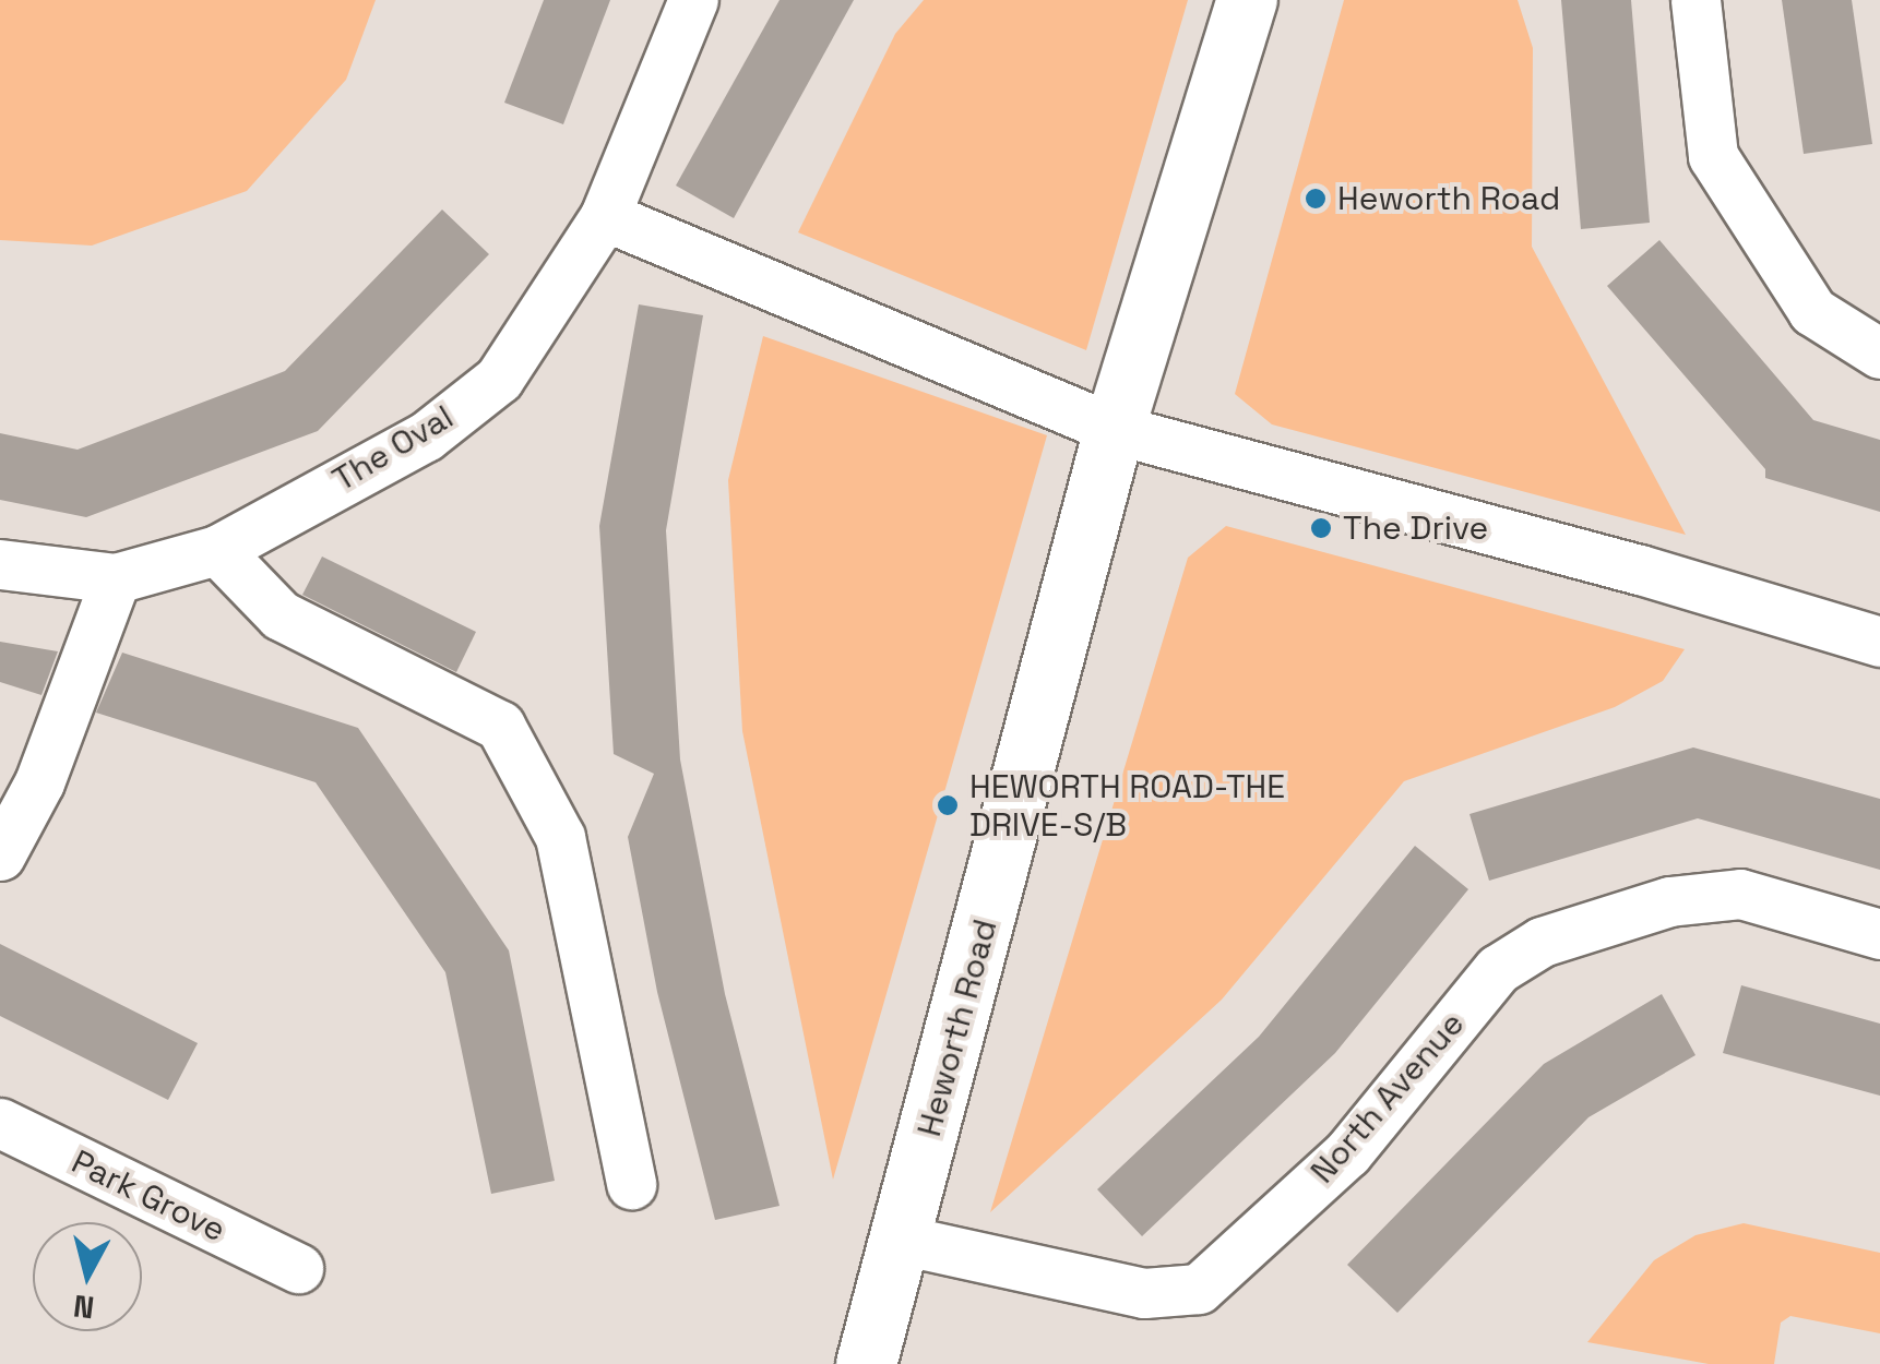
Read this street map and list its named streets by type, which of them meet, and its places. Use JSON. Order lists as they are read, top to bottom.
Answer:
{
  "streets": {
    "street": [
      "The Oval",
      "Heworth Road",
      "North Avenue",
      "Park Grove"
    ]
  },
  "crossings": [
    ["Heworth Road", "North Avenue"]
  ],
  "places": ["Heworth Road", "The Drive", "HEWORTH ROAD-THE DRIVE-S/B"],
  "north": "bottom"
}
